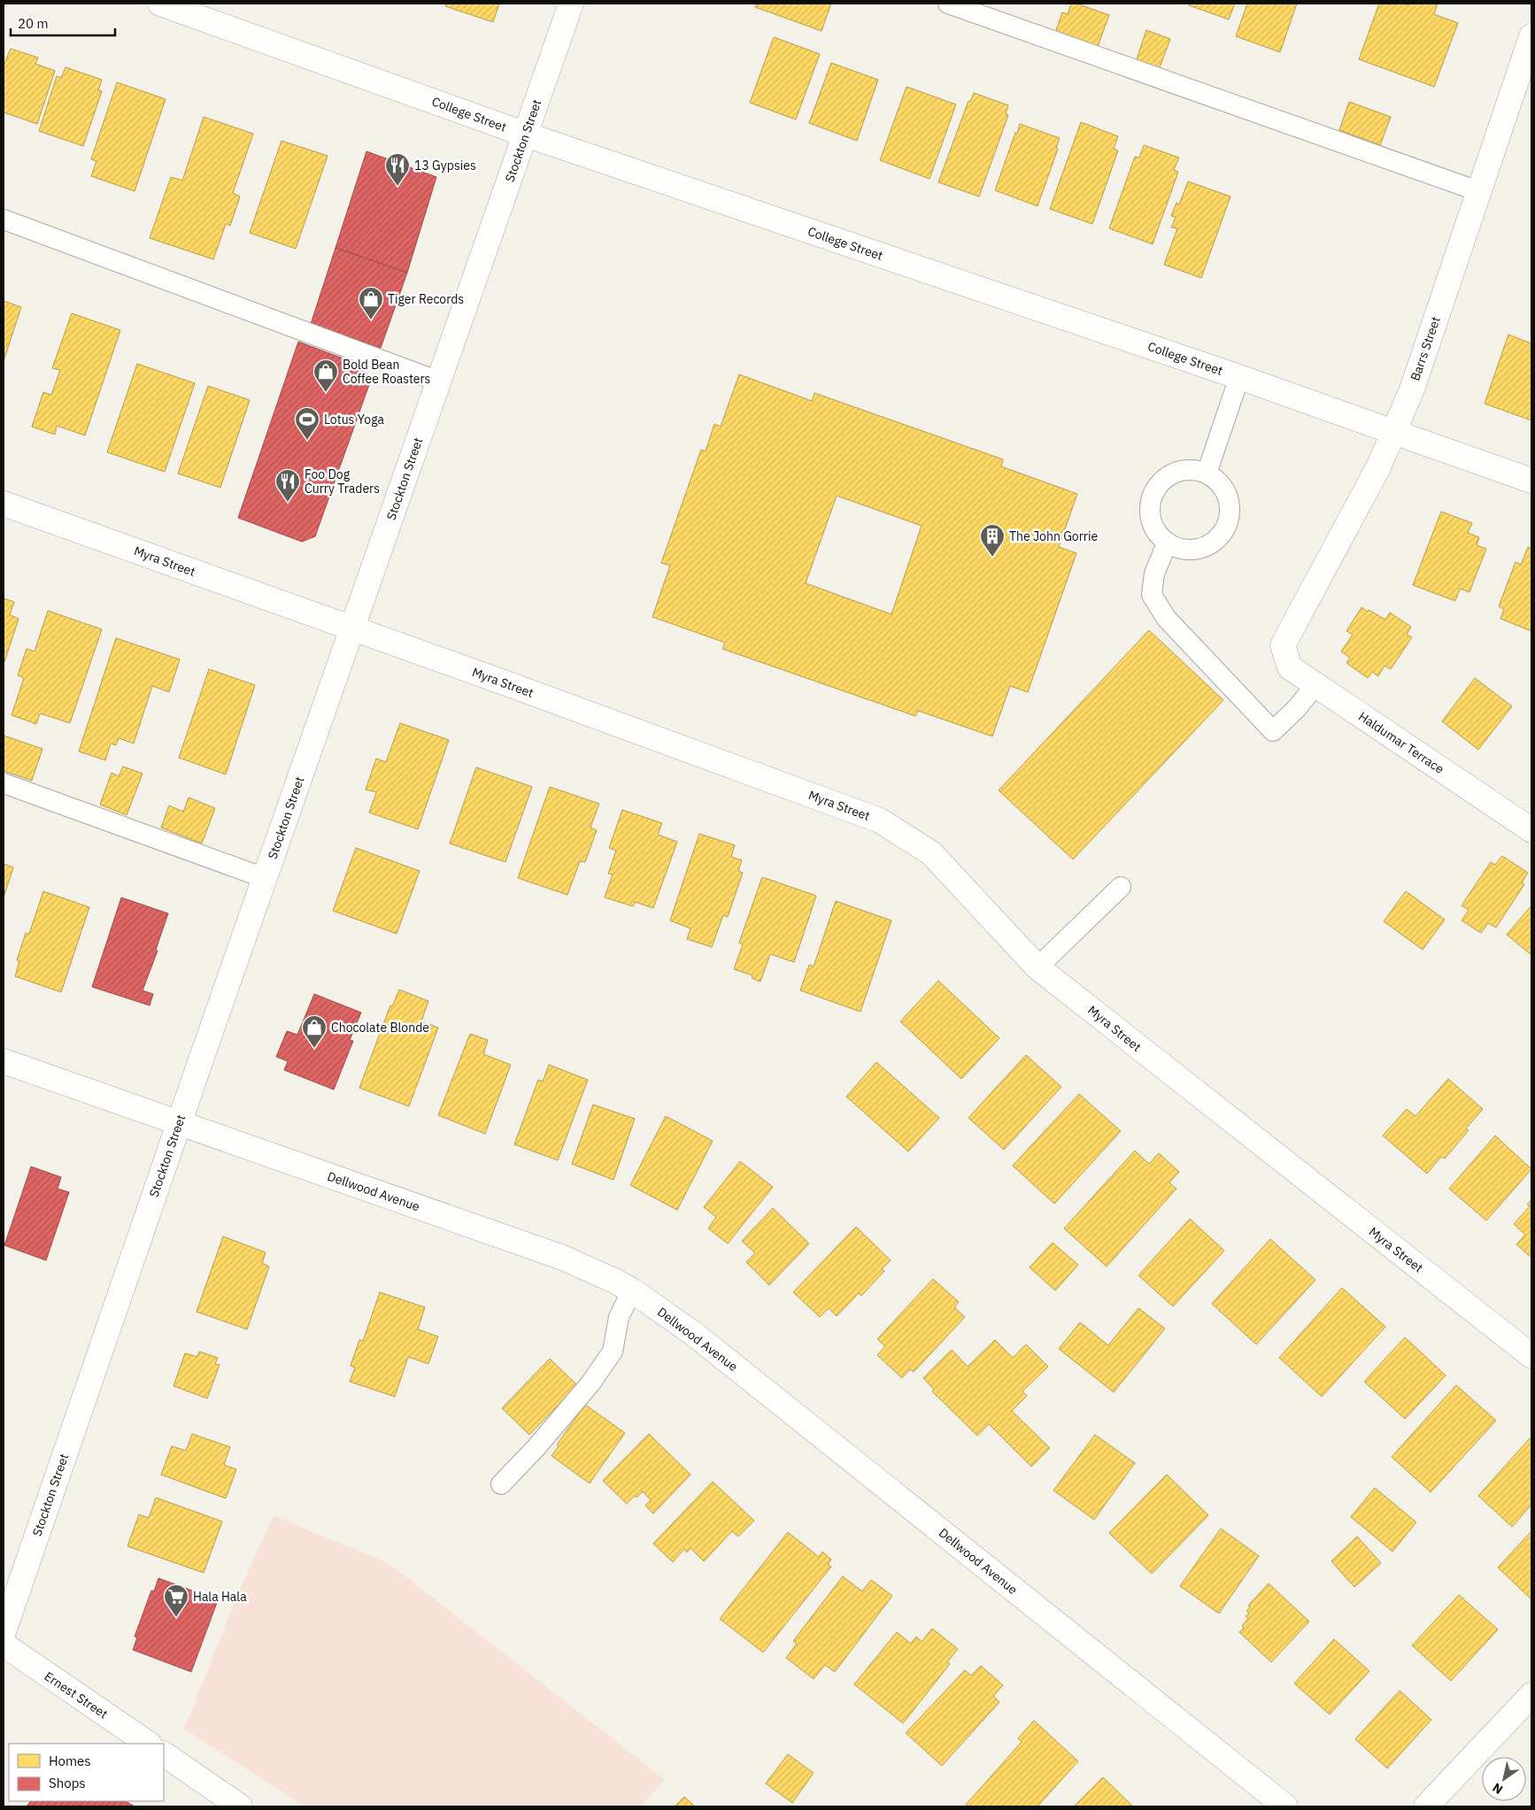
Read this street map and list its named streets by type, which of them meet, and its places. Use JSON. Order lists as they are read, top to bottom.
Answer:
{
  "streets": {
    "street": [
      "College Street",
      "Stockton Street",
      "Barrs Street",
      "Myra Street",
      "Haldumar Terrace",
      "Dellwood Avenue",
      "Ernest Street"
    ]
  },
  "crossings": [
    ["College Street", "Stockton Street"],
    ["College Street", "Barrs Street"],
    ["Stockton Street", "Myra Street"],
    ["Stockton Street", "Dellwood Avenue"],
    ["Barrs Street", "Haldumar Terrace"]
  ],
  "places": {
    "restaurant": ["13 Gypsies", "Foo Dog Curry Traders"],
    "shop": ["Tiger Records", "Bold Bean Coffee Roasters", "Chocolate Blonde"],
    "sports": ["Lotus Yoga"],
    "building": ["The John Gorrie"],
    "supermarket": ["Hala Hala"]
  },
  "legend": ["Homes", "Shops"],
  "scale_bar": "20 m",
  "north": "bottom left"
}
